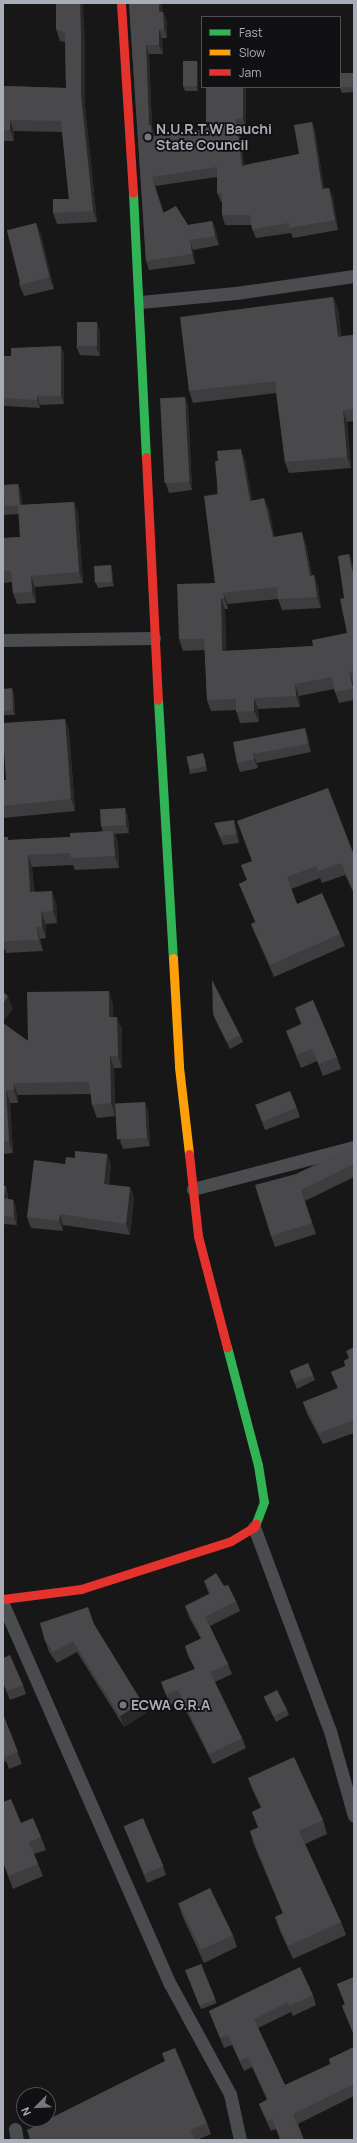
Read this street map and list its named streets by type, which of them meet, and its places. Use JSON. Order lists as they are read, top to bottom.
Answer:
{
  "places": ["N.U.R.T.W Bauchi State Council", "ECWA G.R.A"],
  "legend": ["Fast", "Slow", "Jam"],
  "north": "bottom left"
}
